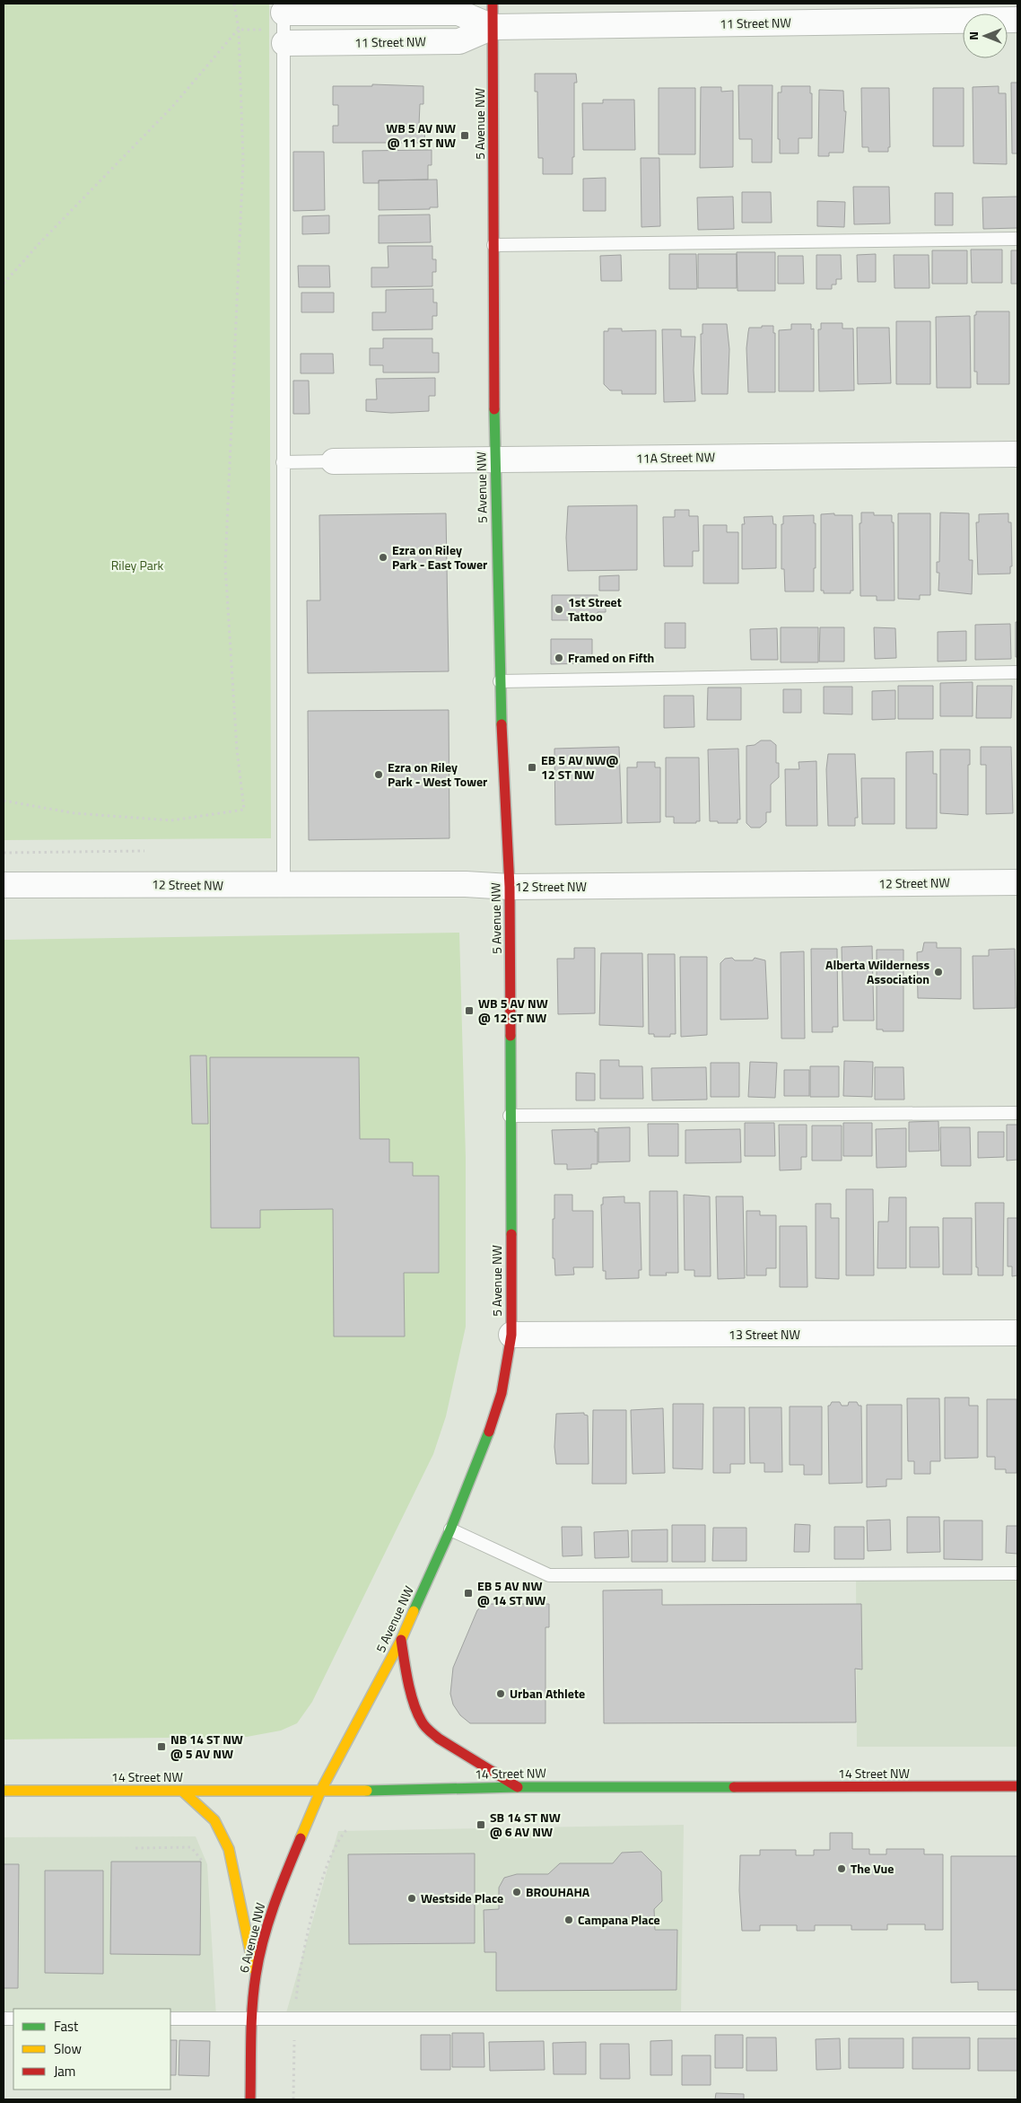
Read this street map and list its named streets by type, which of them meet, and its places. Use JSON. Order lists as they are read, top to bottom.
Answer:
{
  "streets": {
    "street": [
      "11 Street NW",
      "5 Avenue NW",
      "11A Street NW",
      "12 Street NW",
      "13 Street NW",
      "14 Street NW",
      "6 Avenue NW"
    ]
  },
  "crossings": [
    ["11 Street NW", "5 Avenue NW"],
    ["5 Avenue NW", "11A Street NW"],
    ["5 Avenue NW", "12 Street NW"],
    ["5 Avenue NW", "13 Street NW"],
    ["5 Avenue NW", "14 Street NW"],
    ["5 Avenue NW", "6 Avenue NW"],
    ["14 Street NW", "6 Avenue NW"]
  ],
  "parks": ["Riley Park"],
  "places": {
    "transit": [
      "WB 5 AV NW @ 11 ST NW",
      "EB 5 AV NW@ 12 ST NW",
      "WB 5 AV NW @ 12 ST NW",
      "EB 5 AV NW @ 14 ST NW",
      "NB 14 ST NW @ 5 AV NW",
      "SB 14 ST NW @ 6 AV NW"
    ],
    "other": [
      "Ezra on Riley Park - East Tower",
      "1st Street Tattoo",
      "Framed on Fifth",
      "Ezra on Riley Park - West Tower",
      "Alberta Wilderness Association",
      "Urban Athlete",
      "The Vue",
      "BROUHAHA",
      "Westside Place",
      "Campana Place"
    ]
  },
  "legend": ["Fast", "Slow", "Jam"],
  "north": "left"
}
